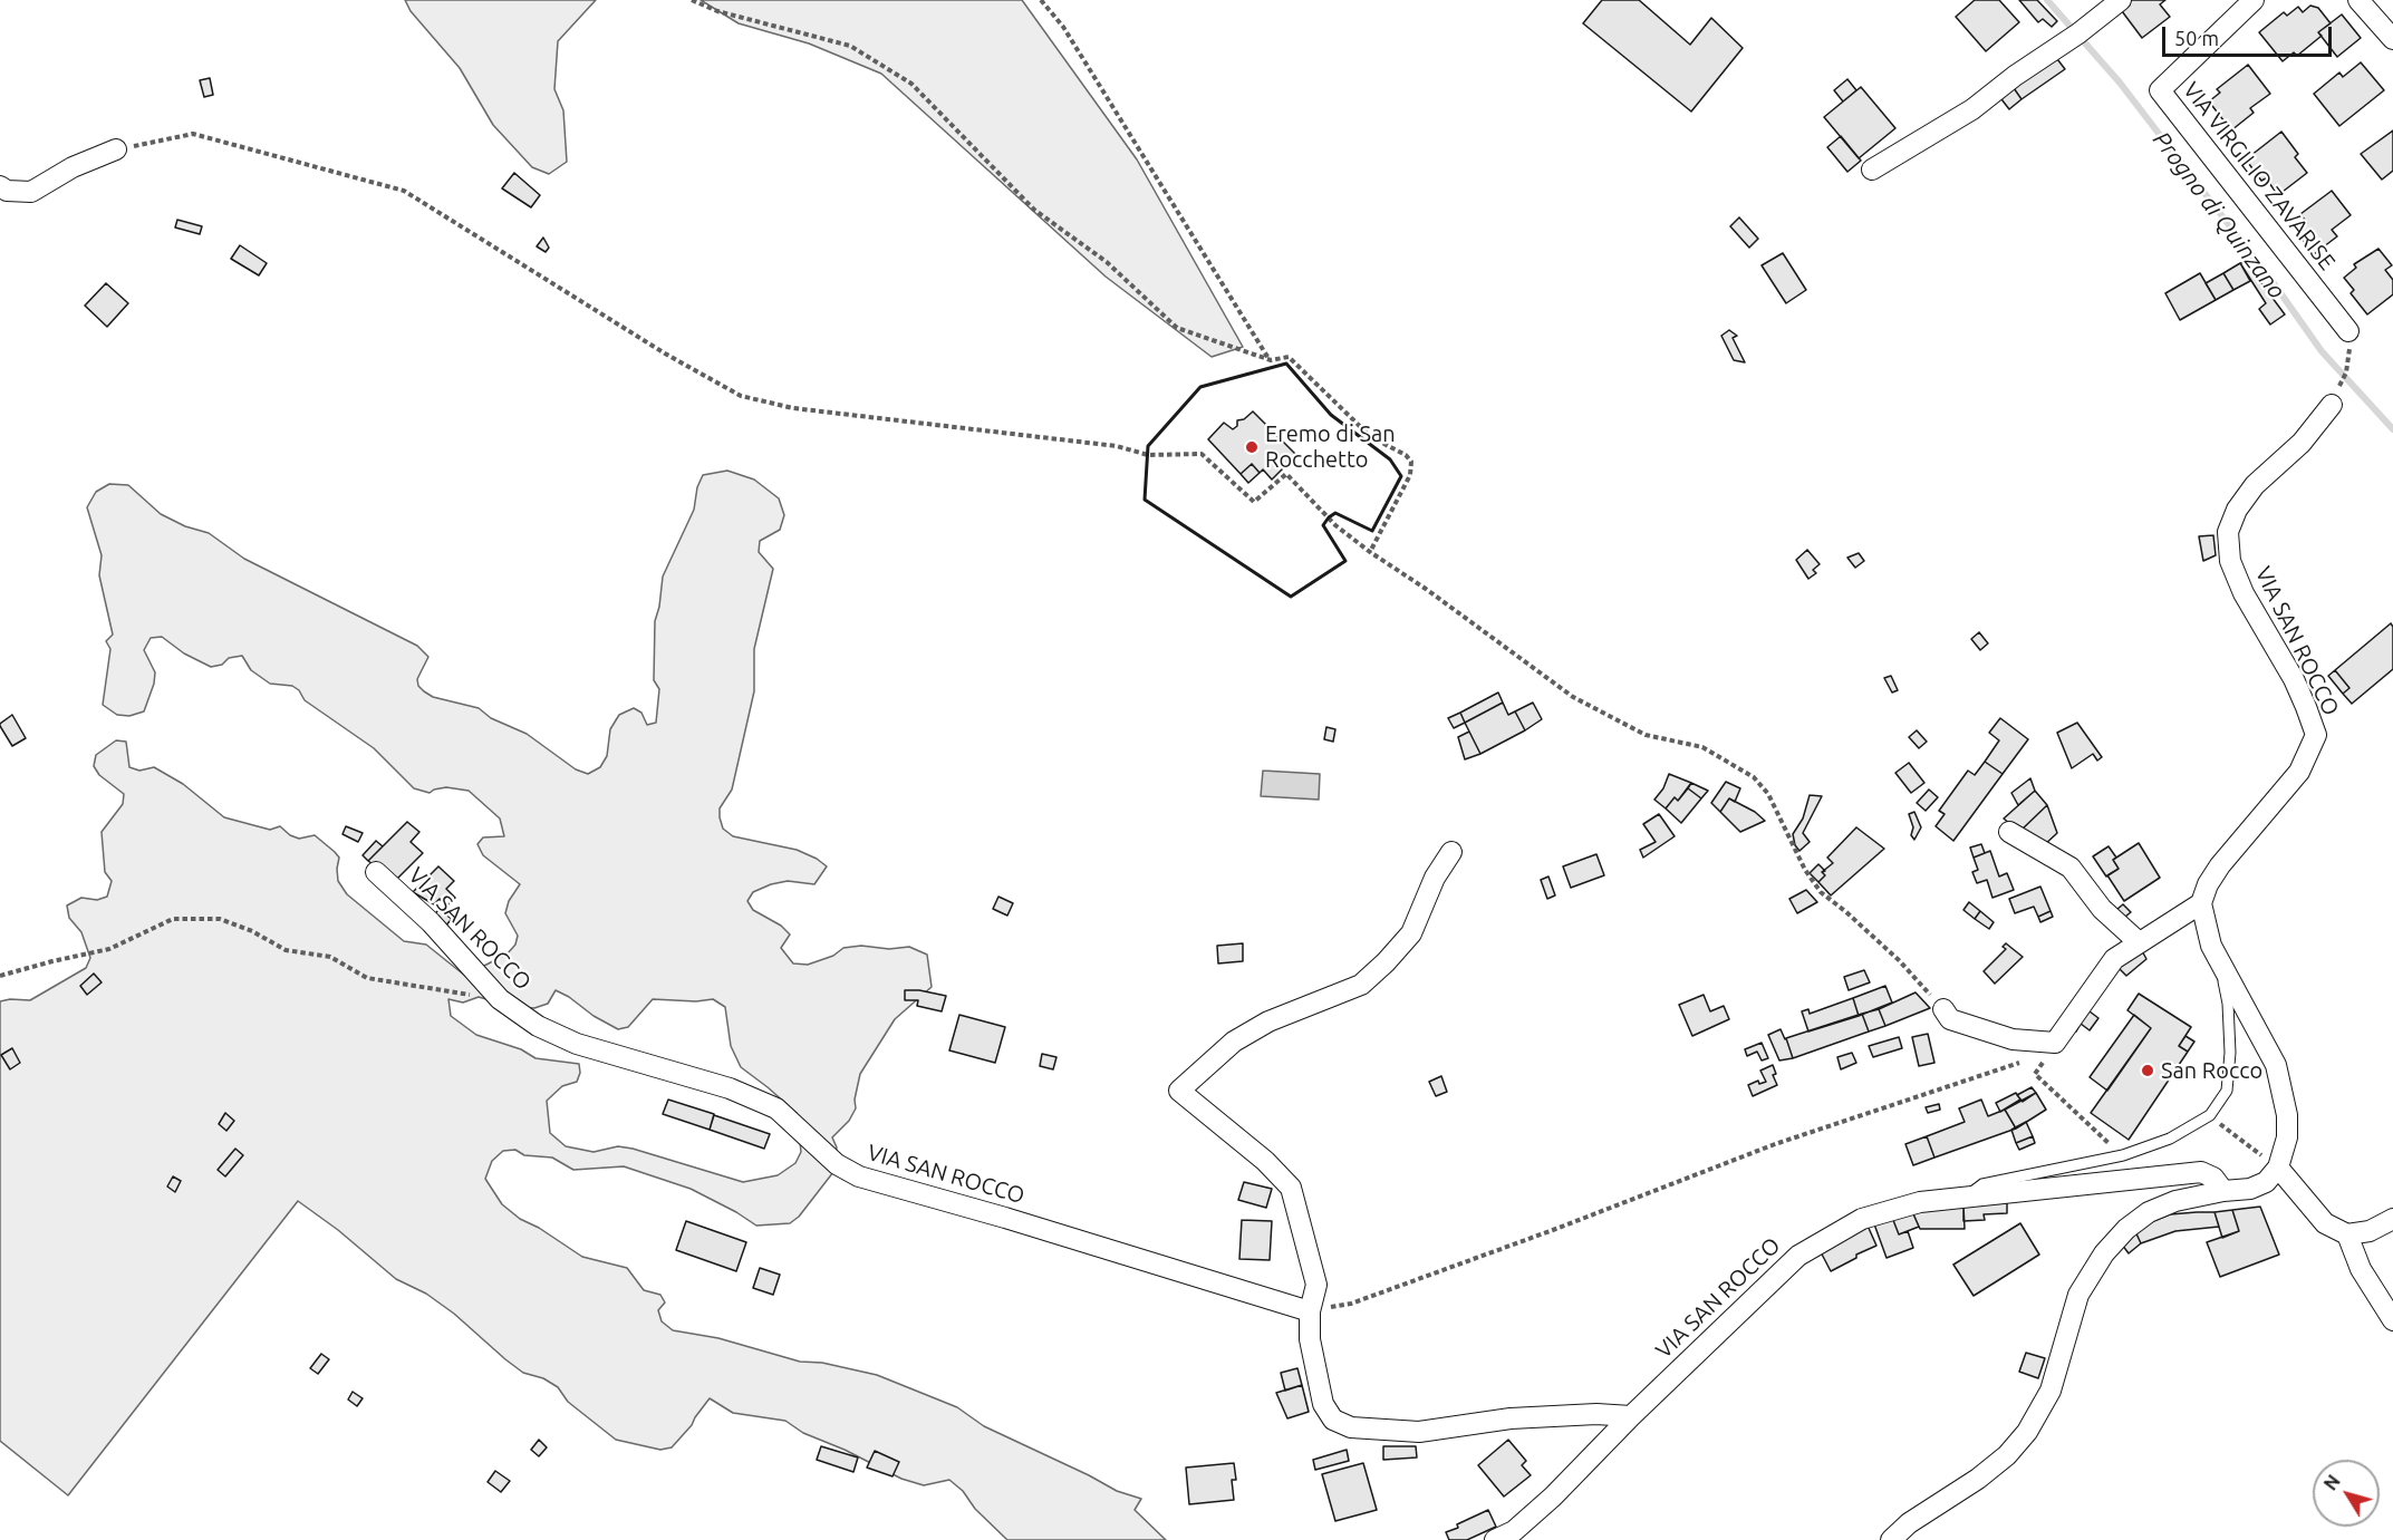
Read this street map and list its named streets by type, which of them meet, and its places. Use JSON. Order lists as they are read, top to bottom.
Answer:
{
  "streets": {
    "street": ["VIA VIRGILIO ZAVARISE", "VIA SAN ROCCO"]
  },
  "water": ["Progno di Quinzano"],
  "places": ["Eremo di San Rocchetto", "San Rocco"],
  "scale_bar": "50 m",
  "north": "top left"
}
